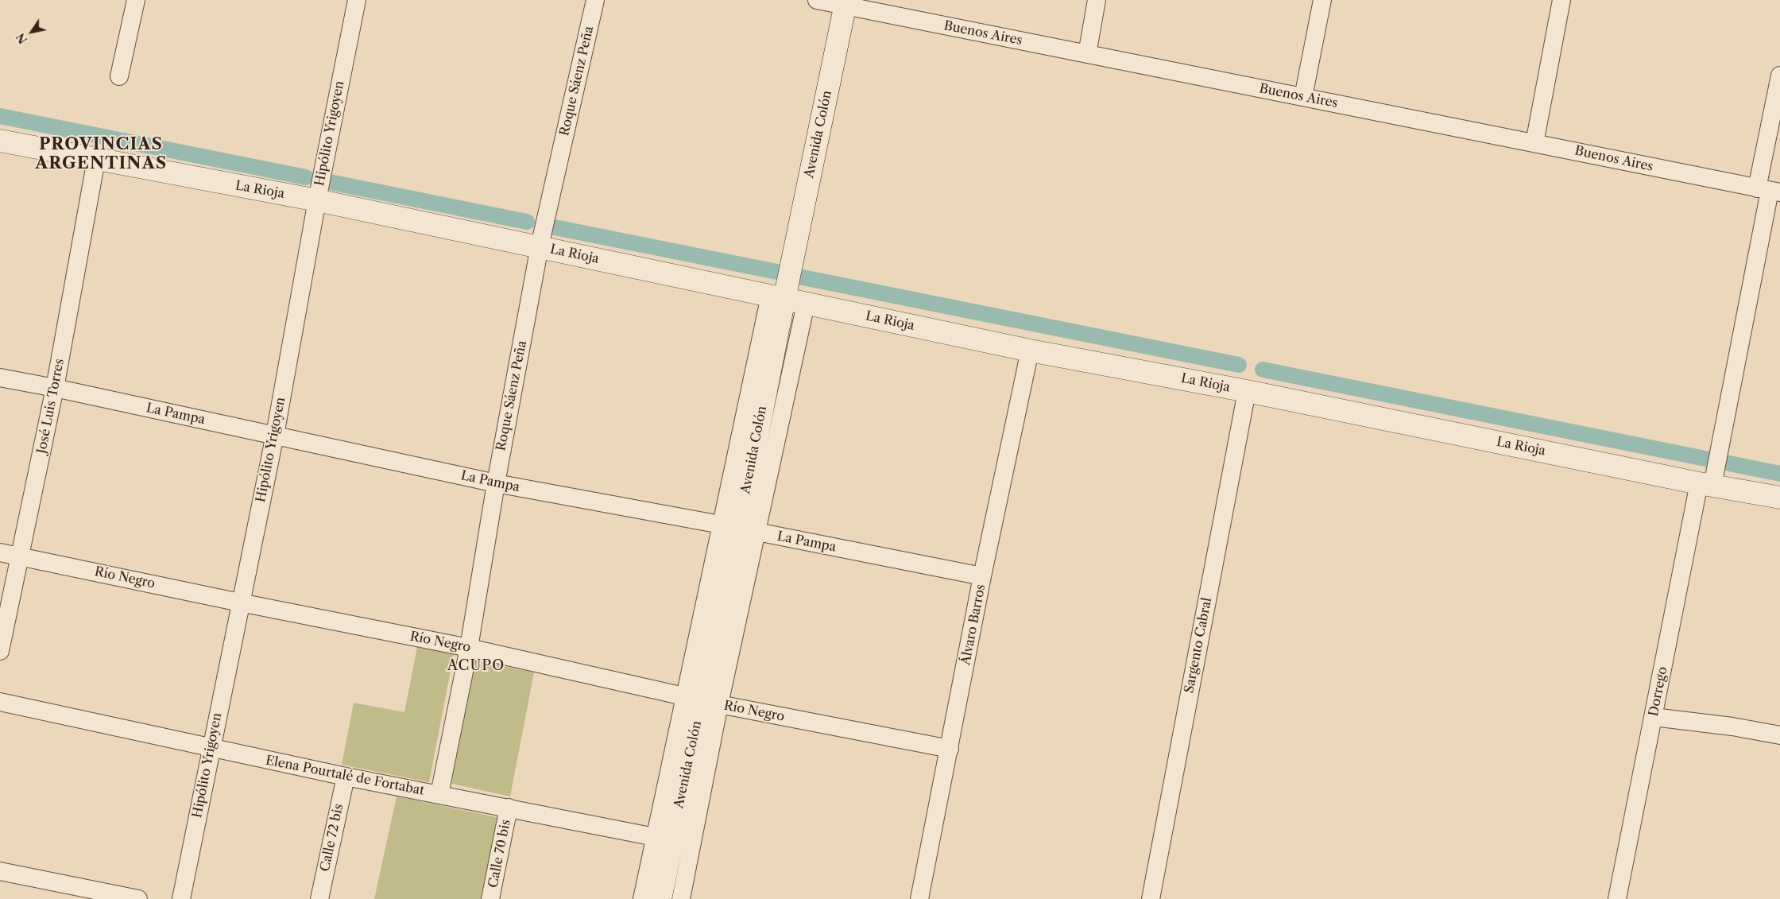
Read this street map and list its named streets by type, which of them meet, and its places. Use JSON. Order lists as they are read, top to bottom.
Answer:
{
  "streets": {
    "street": [
      "Buenos Aires",
      "Roque Sáenz Peña",
      "Hipólito Yrigoyen",
      "Avenida Colón",
      "La Rioja",
      "José Luis Torres",
      "La Pampa",
      "Río Negro",
      "Álvaro Barros",
      "Sargento Cabral",
      "Dorrego",
      "Elena Pourtalé de Fortabat",
      "Calle 72 bis",
      "Calle 70 bis"
    ]
  },
  "crossings": [
    ["Buenos Aires", "Avenida Colón"],
    ["Buenos Aires", "Dorrego"],
    ["Roque Sáenz Peña", "La Rioja"],
    ["Roque Sáenz Peña", "La Pampa"],
    ["Roque Sáenz Peña", "Río Negro"],
    ["Roque Sáenz Peña", "Elena Pourtalé de Fortabat"],
    ["Hipólito Yrigoyen", "La Rioja"],
    ["Hipólito Yrigoyen", "La Pampa"],
    ["Hipólito Yrigoyen", "Río Negro"],
    ["Hipólito Yrigoyen", "Elena Pourtalé de Fortabat"],
    ["Avenida Colón", "La Rioja"],
    ["Avenida Colón", "La Pampa"],
    ["Avenida Colón", "Río Negro"],
    ["Avenida Colón", "Elena Pourtalé de Fortabat"],
    ["La Rioja", "José Luis Torres"],
    ["La Rioja", "Álvaro Barros"],
    ["La Rioja", "Sargento Cabral"],
    ["La Rioja", "Dorrego"],
    ["José Luis Torres", "La Pampa"],
    ["José Luis Torres", "Río Negro"],
    ["La Pampa", "Álvaro Barros"],
    ["Río Negro", "Álvaro Barros"],
    ["Elena Pourtalé de Fortabat", "Calle 72 bis"],
    ["Elena Pourtalé de Fortabat", "Calle 70 bis"]
  ],
  "districts": ["PROVINCIAS ARGENTINAS", "ACUPO"],
  "north": "bottom left"
}
